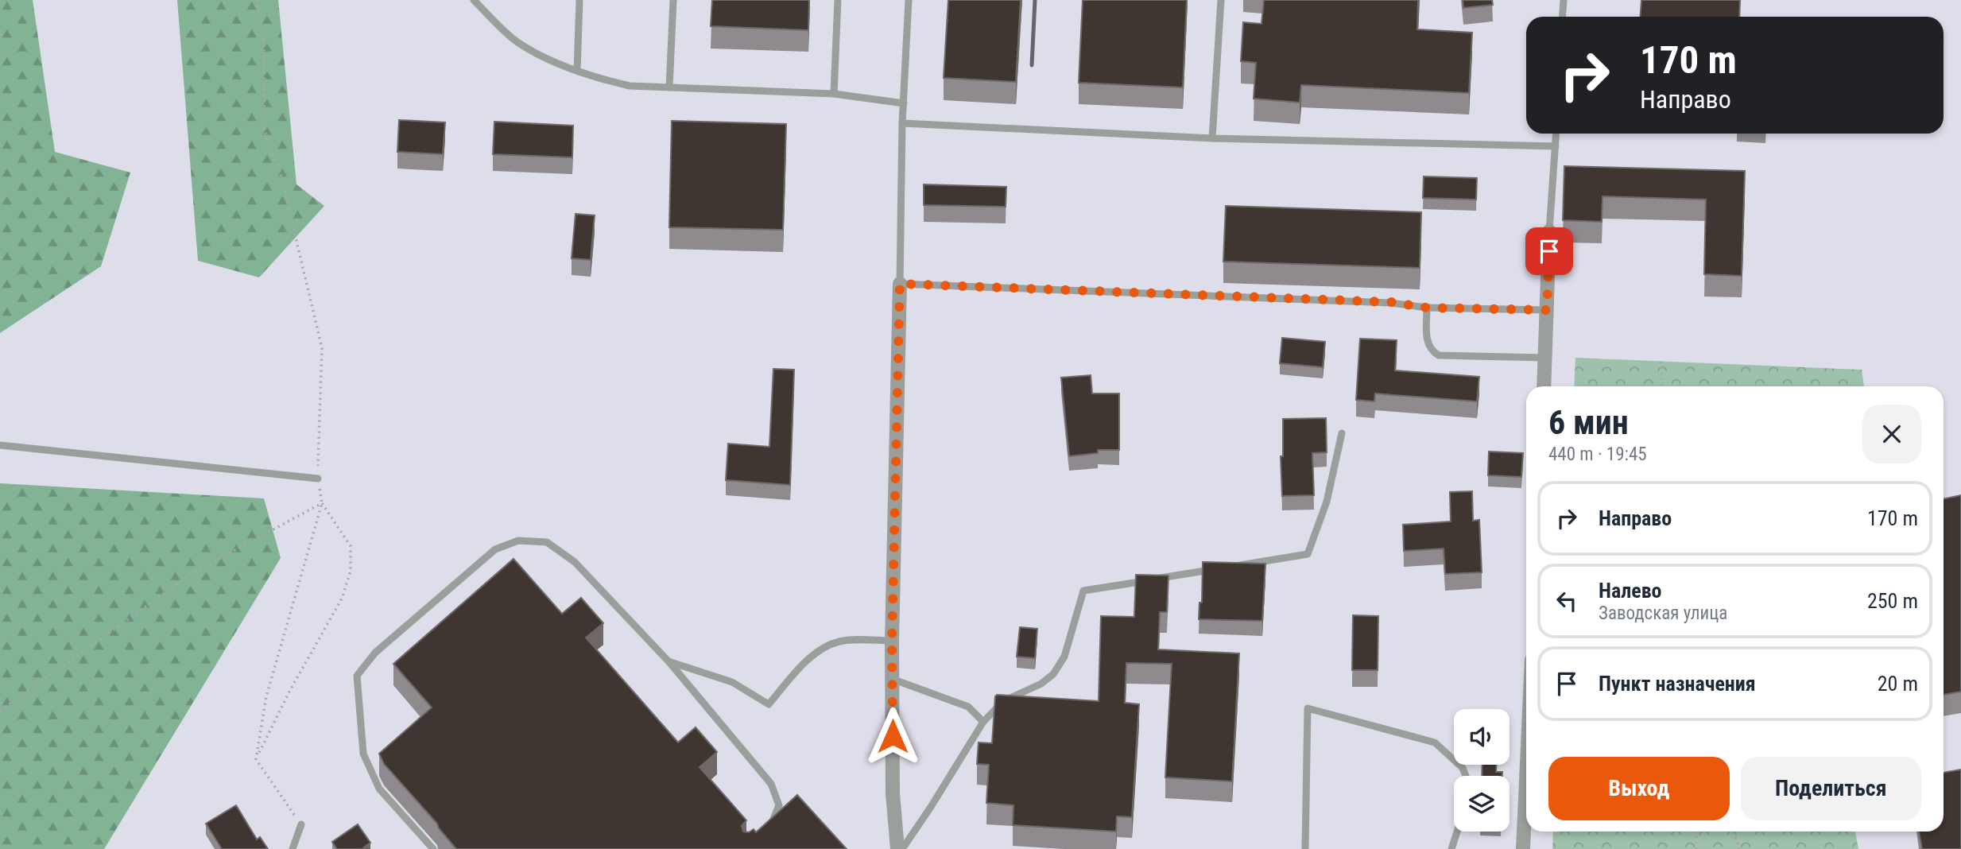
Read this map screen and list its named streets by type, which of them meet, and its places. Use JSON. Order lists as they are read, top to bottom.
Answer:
{
  "page": {
    "turn": ["170 m", "Направо"],
    "heading": ["6 мин", "440 m · 19:45"],
    "list": [
      {
        "name": "Направо",
        "value": "170 m"
      },
      {
        "name": "Налево",
        "note": "Заводская улица",
        "value": "250 m"
      },
      {
        "name": "Пункт назначения",
        "value": "20 m"
      }
    ],
    "buttons": ["Выход", "Поделиться"]
  }
}
